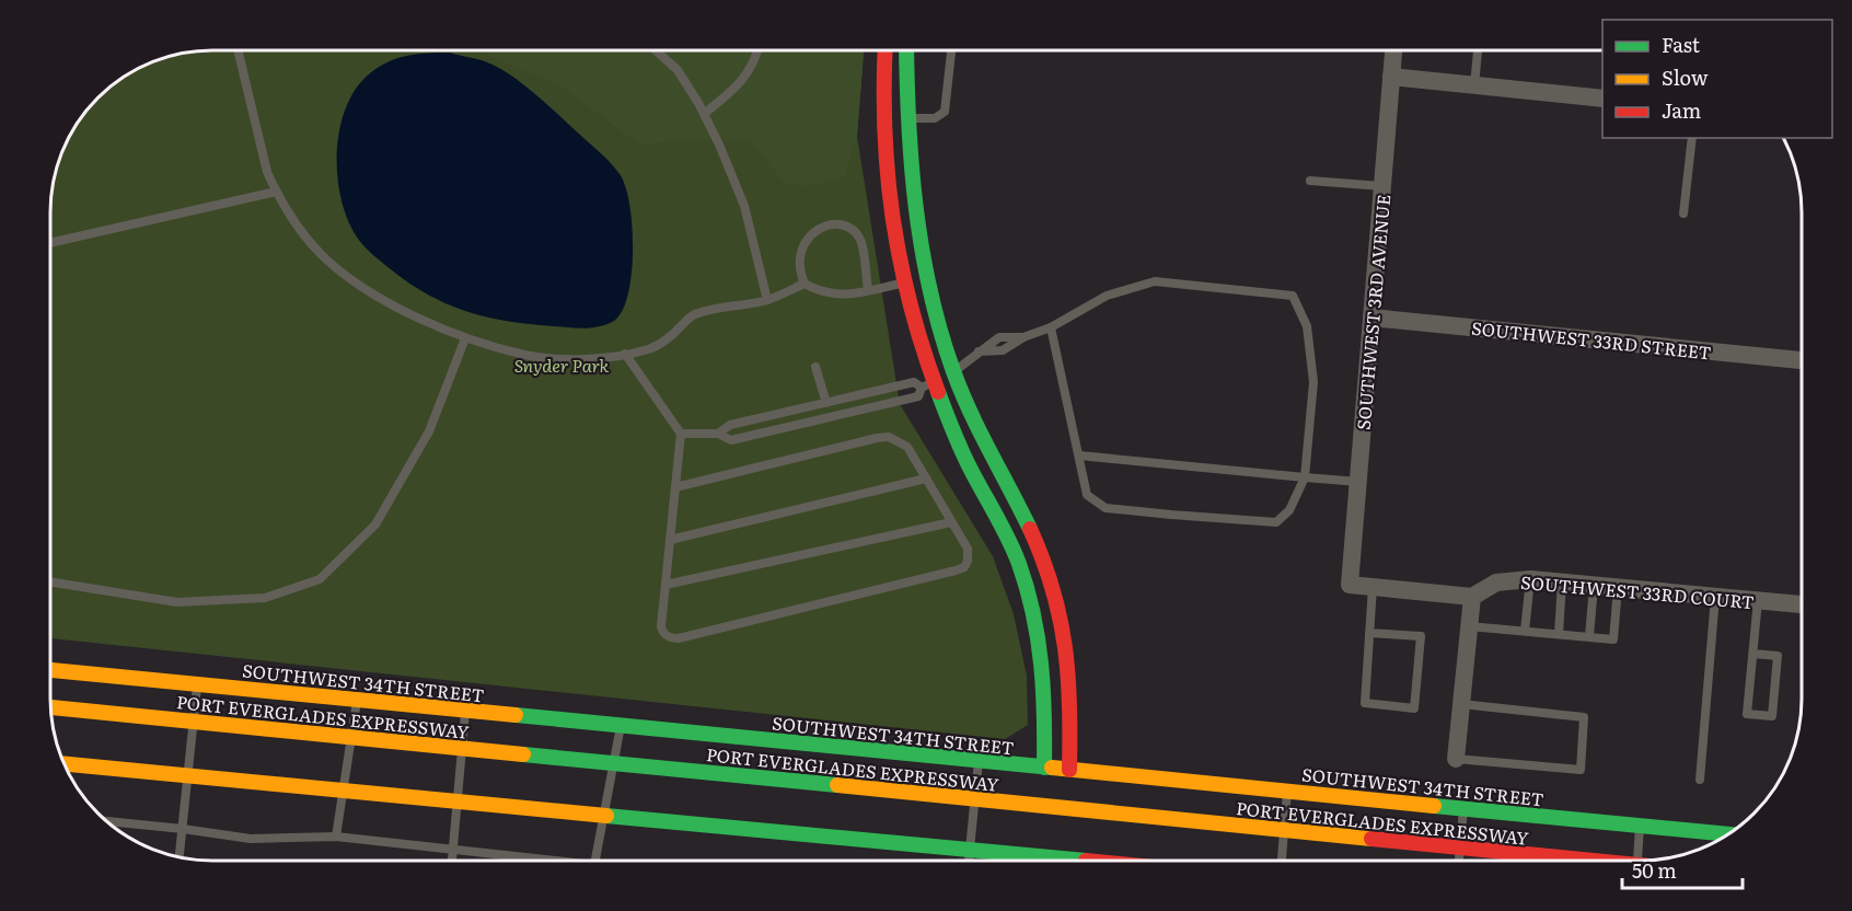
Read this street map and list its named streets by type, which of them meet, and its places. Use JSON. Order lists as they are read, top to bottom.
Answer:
{
  "streets": {
    "main road": ["SOUTHWEST 34TH STREET", "PORT EVERGLADES EXPRESSWAY"],
    "street": ["SOUTHWEST 3RD AVENUE", "SOUTHWEST 33RD STREET", "SOUTHWEST 33RD COURT"]
  },
  "crossings": [
    ["SOUTHWEST 3RD AVENUE", "SOUTHWEST 33RD STREET"]
  ],
  "parks": ["Snyder Park"],
  "legend": ["Fast", "Slow", "Jam"],
  "scale_bar": "50 m"
}
